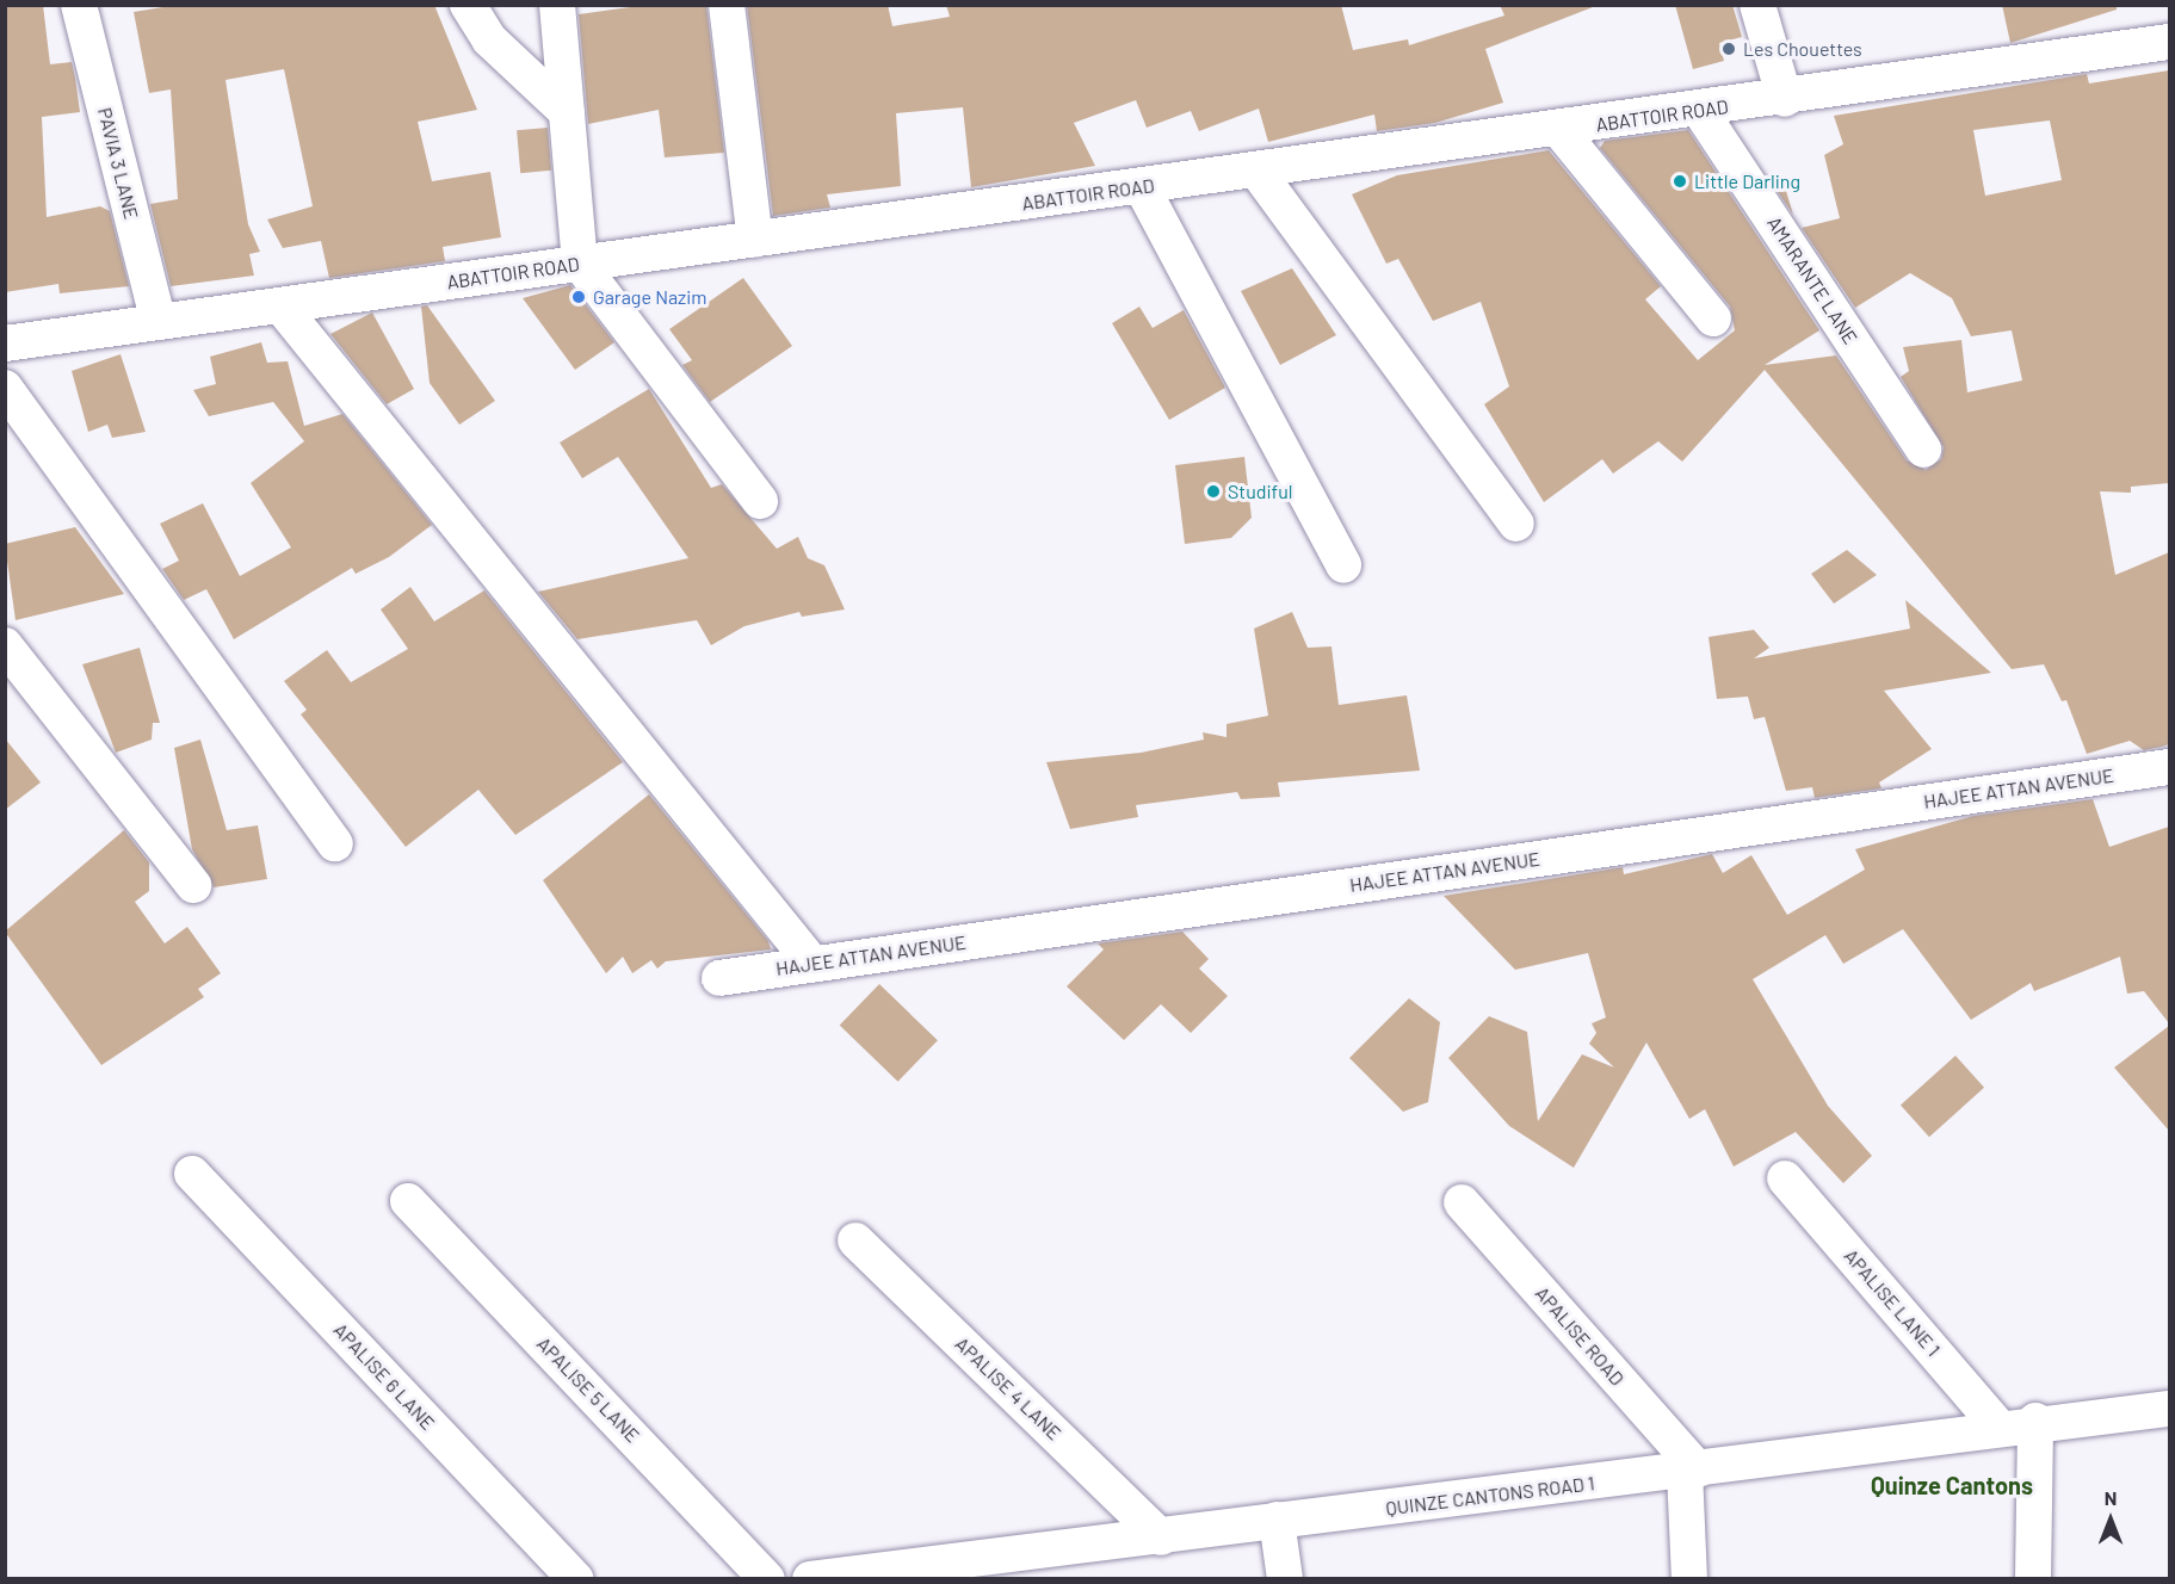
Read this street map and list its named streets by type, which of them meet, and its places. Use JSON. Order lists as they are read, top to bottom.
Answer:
{
  "streets": {
    "street": [
      "ABATTOIR ROAD",
      "PAVIA 3 LANE",
      "AMARANTE LANE",
      "HAJEE ATTAN AVENUE",
      "APALISE LANE 1",
      "APALISE ROAD",
      "APALISE 6 LANE",
      "APALISE 4 LANE",
      "APALISE 5 LANE",
      "QUINZE CANTONS ROAD 1"
    ]
  },
  "crossings": [
    ["ABATTOIR ROAD", "PAVIA 3 LANE"],
    ["ABATTOIR ROAD", "AMARANTE LANE"],
    ["APALISE LANE 1", "QUINZE CANTONS ROAD 1"],
    ["APALISE ROAD", "QUINZE CANTONS ROAD 1"],
    ["APALISE 4 LANE", "QUINZE CANTONS ROAD 1"]
  ],
  "districts": ["Quinze Cantons"],
  "places": [
    "Les Chouettes",
    "Little Darling",
    "Garage Nazim",
    "Studiful"
  ],
  "north": "top"
}
